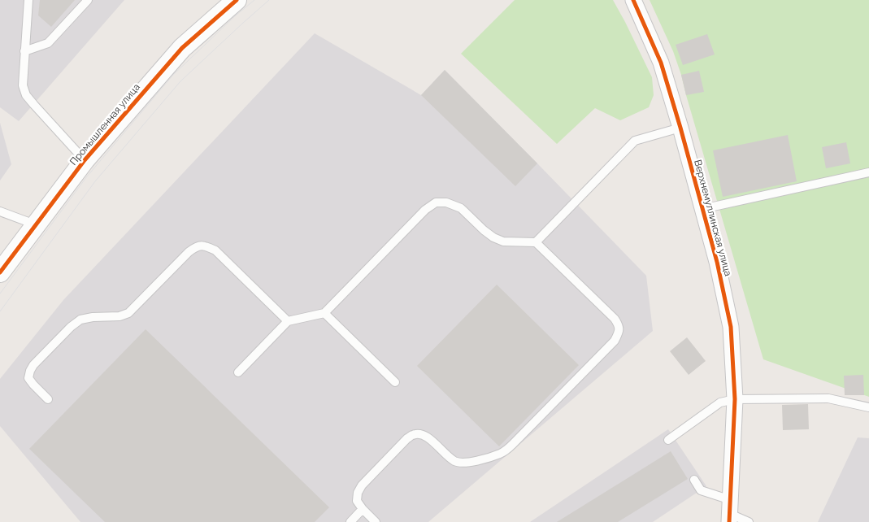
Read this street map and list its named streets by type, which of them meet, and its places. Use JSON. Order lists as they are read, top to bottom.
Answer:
{
  "streets": {
    "street": ["Промышленная улица", "Верхнемуллинская улица"]
  }
}
